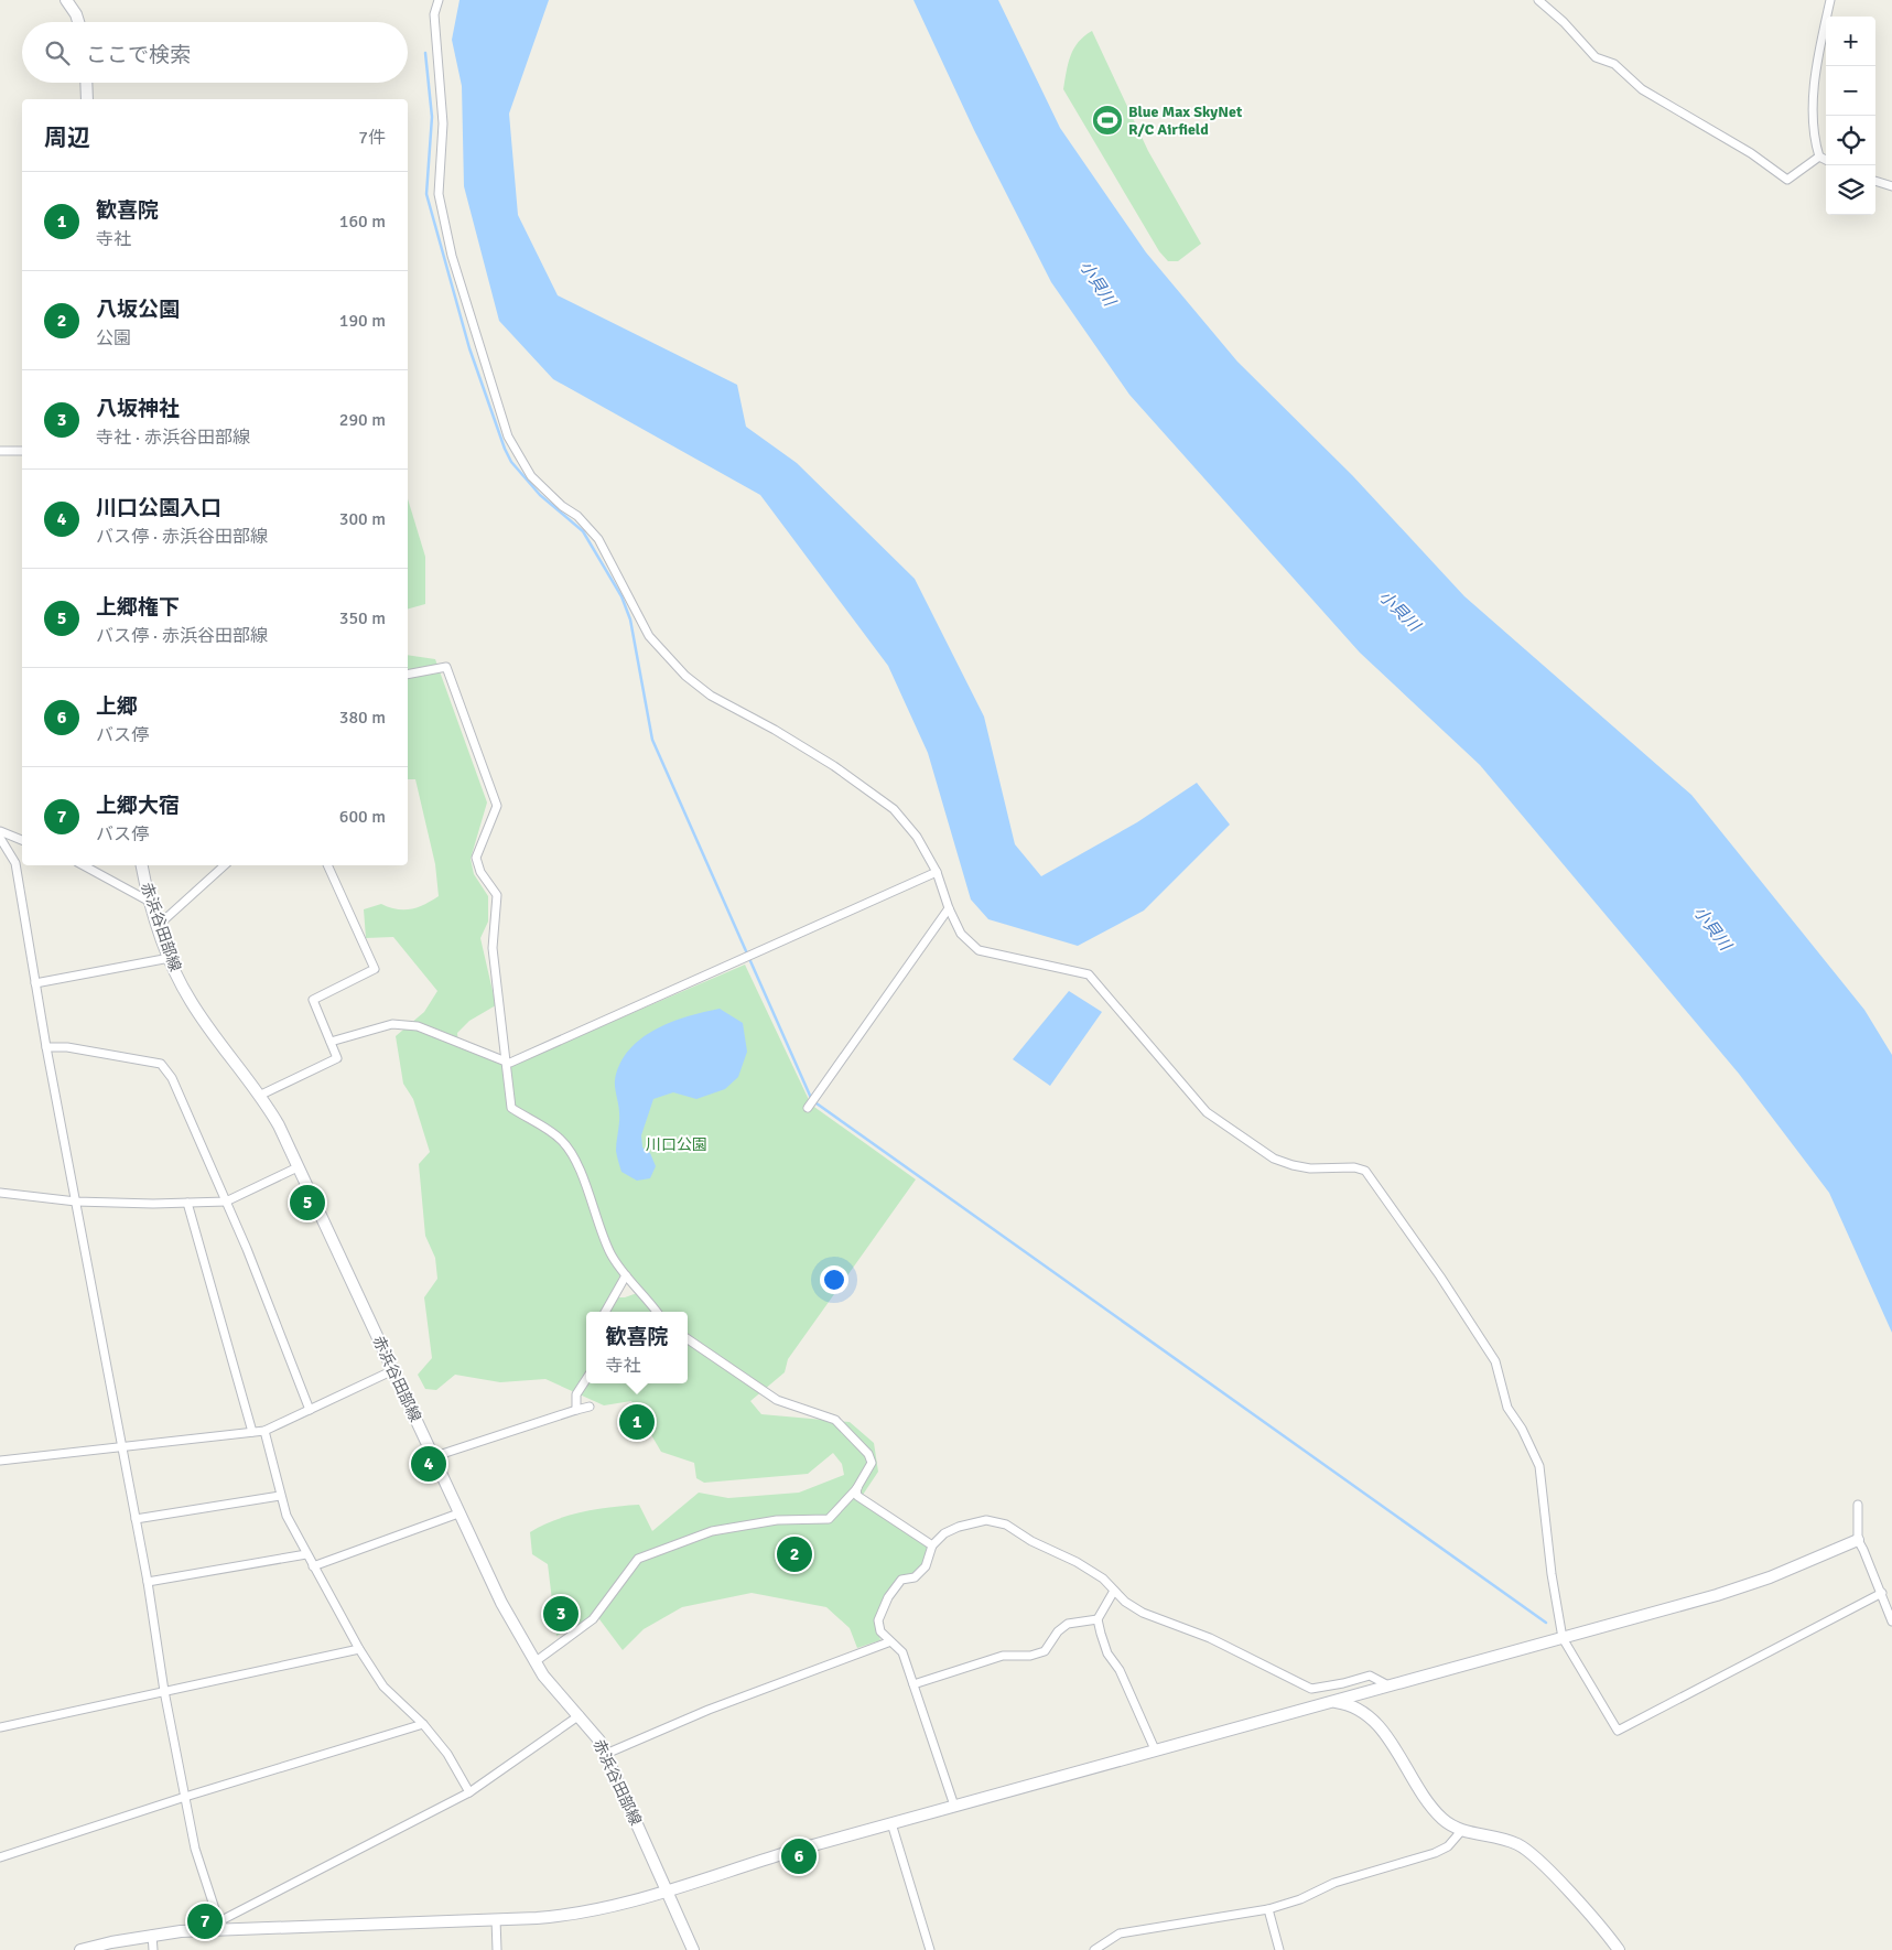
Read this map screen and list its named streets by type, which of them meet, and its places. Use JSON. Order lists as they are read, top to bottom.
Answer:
{
  "streets": {
    "street": ["赤浜谷田部線"]
  },
  "water": ["小貝川"],
  "parks": ["川口公園"],
  "places": {
    "sports": ["Blue Max SkyNet R/C Airfield"]
  },
  "page": {
    "map_buttons": ["+", "−"],
    "search": "ここで検索",
    "heading": ["周辺", "7件"],
    "list": [
      {
        "mark": "1",
        "name": "歓喜院",
        "note": "寺社",
        "value": "160 m"
      },
      {
        "mark": "2",
        "name": "八坂公園",
        "note": "公園",
        "value": "190 m"
      },
      {
        "mark": "3",
        "name": "八坂神社",
        "note": "寺社 · 赤浜谷田部線",
        "value": "290 m"
      },
      {
        "mark": "4",
        "name": "川口公園入口",
        "note": "バス停 · 赤浜谷田部線",
        "value": "300 m"
      },
      {
        "mark": "5",
        "name": "上郷権下",
        "note": "バス停 · 赤浜谷田部線",
        "value": "350 m"
      },
      {
        "mark": "6",
        "name": "上郷",
        "note": "バス停",
        "value": "380 m"
      },
      {
        "mark": "7",
        "name": "上郷大宿",
        "note": "バス停",
        "value": "600 m"
      }
    ],
    "pins": [
      "5",
      "1",
      "4",
      "2",
      "3",
      "6",
      "7"
    ],
    "popup": ["歓喜院", "寺社"]
  }
}
